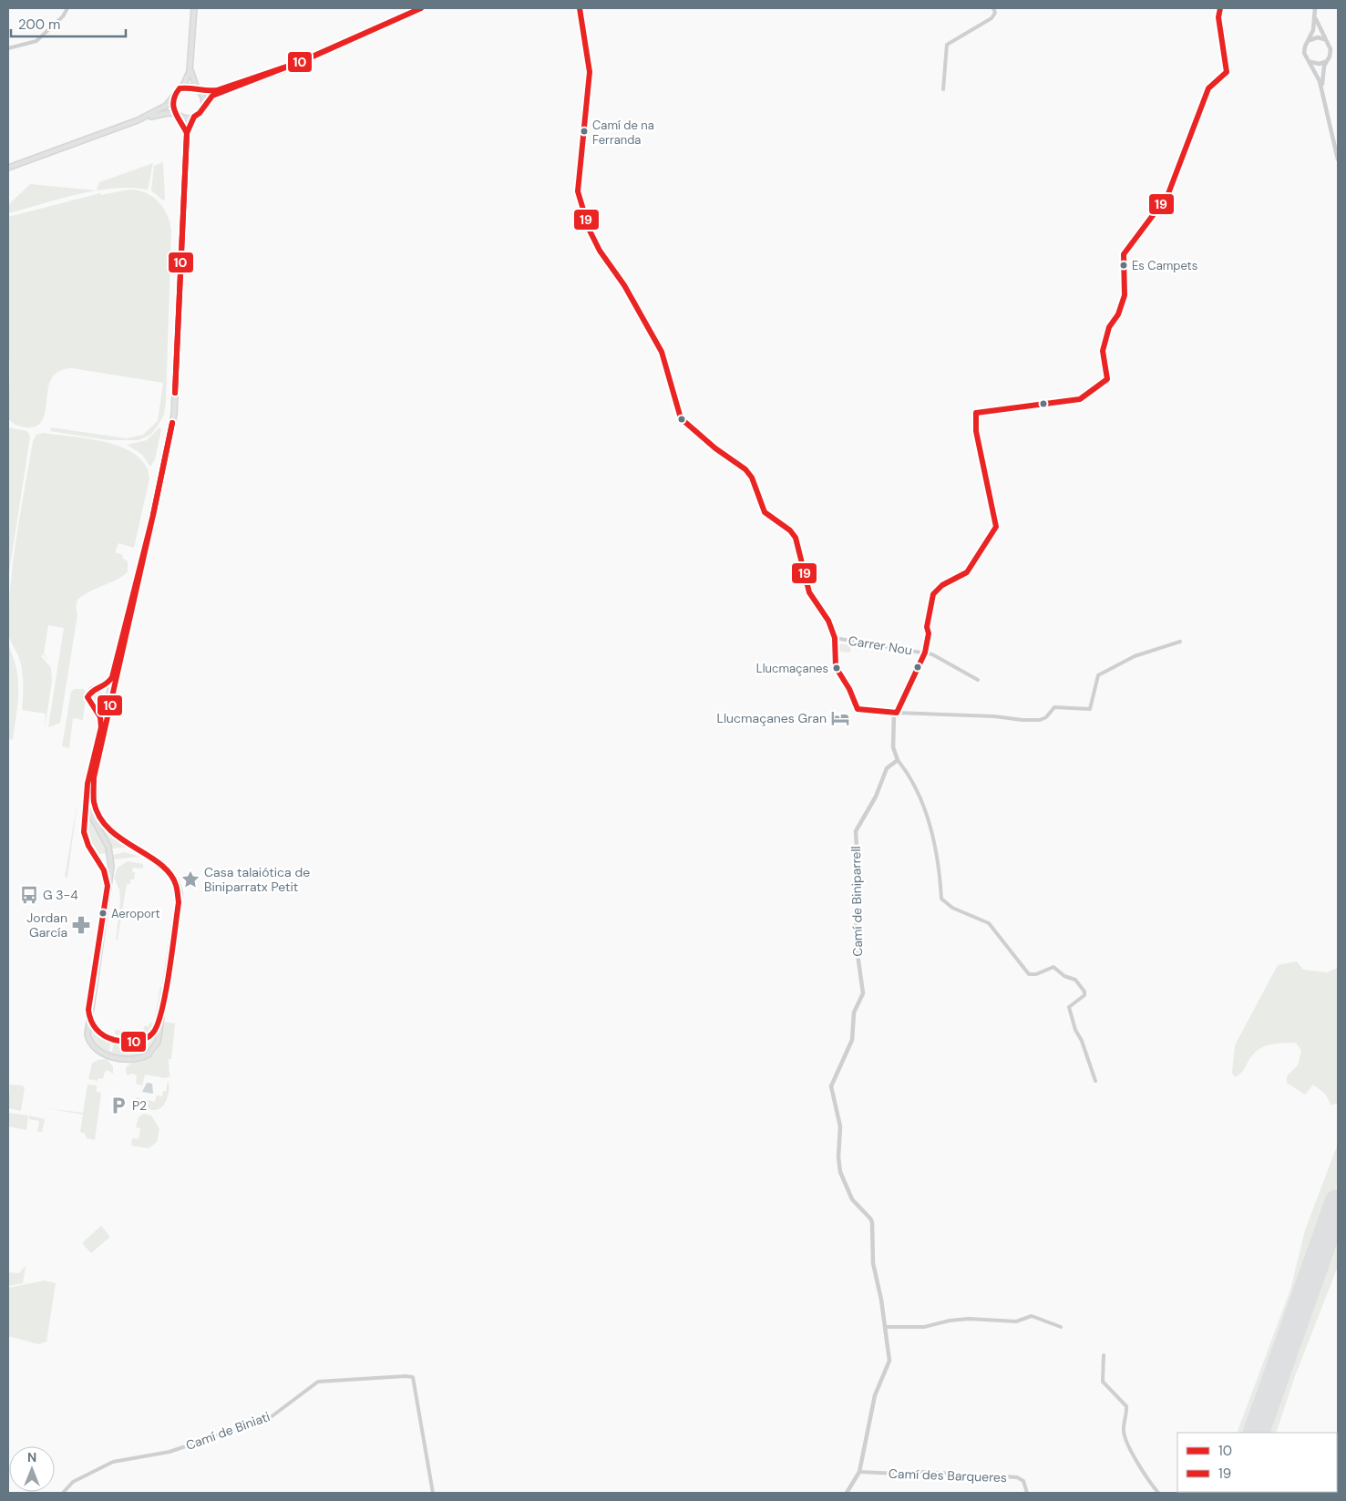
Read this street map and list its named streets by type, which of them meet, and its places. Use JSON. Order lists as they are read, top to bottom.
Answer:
{
  "streets": {
    "street": [
      "Carrer Nou",
      "Camí de Biniparrell",
      "Camí de Biniati",
      "Camí des Barqueres"
    ]
  },
  "crossings": [
    ["Camí de Biniparrell", "Camí des Barqueres"]
  ],
  "places": {
    "other": [
      "Camí de na Ferranda",
      "Es Campets",
      "Llucmaçanes",
      "Aeroport"
    ],
    "hotel": ["Llucmaçanes Gran"],
    "place": ["Casa talaiótica de Biniparratx Petit"],
    "bus stop": ["G 3-4"],
    "pharmacy": ["Jordan García"],
    "parking": ["P2"]
  },
  "lines": ["transit line 10", "transit line 19"],
  "legend": ["10", "19"],
  "scale_bar": "200 m",
  "north": "top"
}
